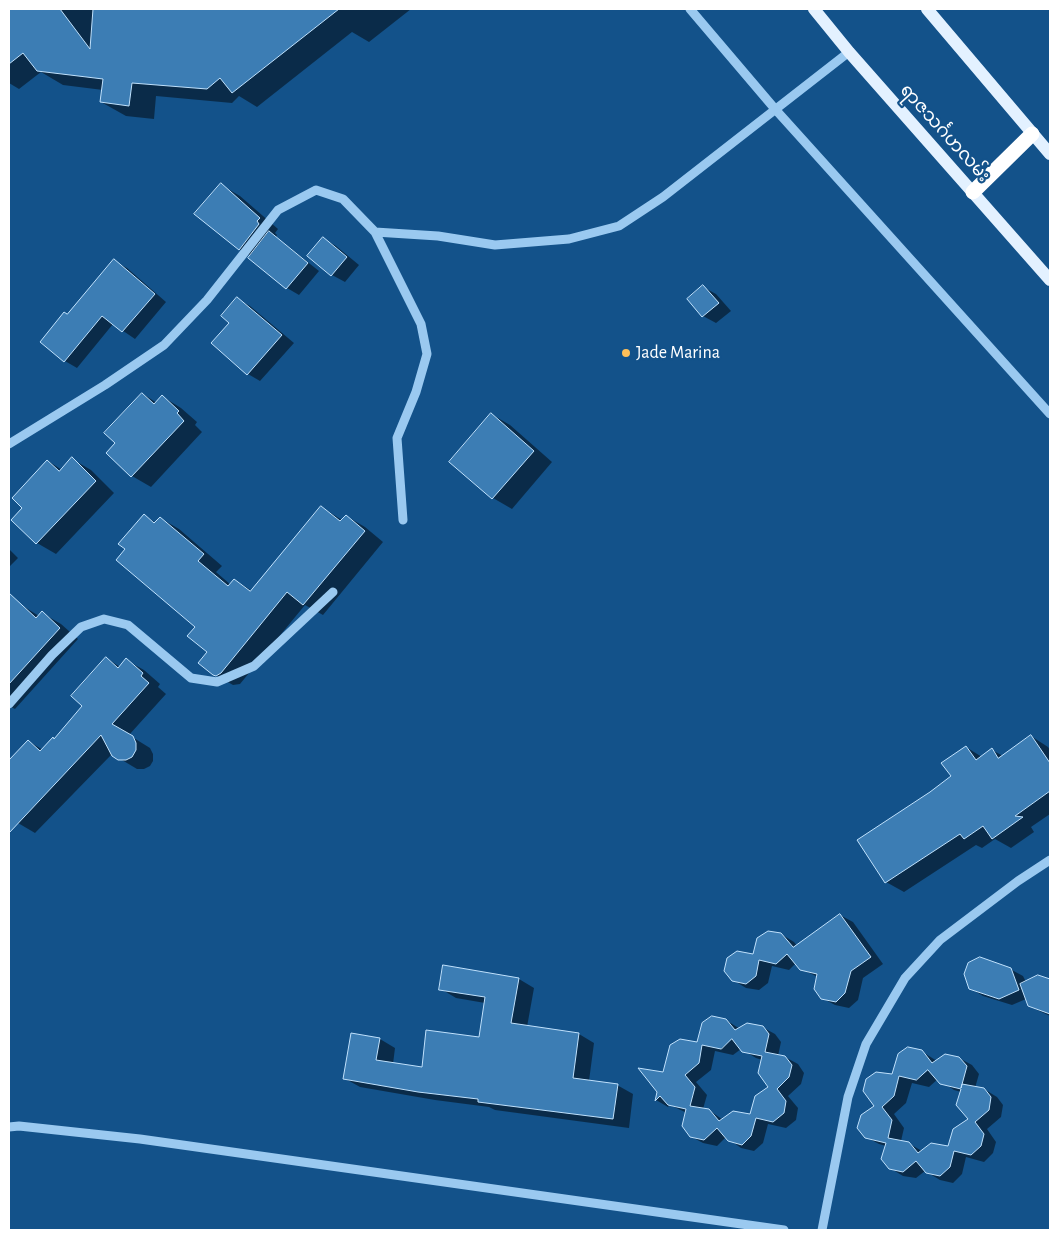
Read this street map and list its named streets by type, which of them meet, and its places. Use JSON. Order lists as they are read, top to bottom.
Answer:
{
  "streets": {
    "main road": ["ရာဇသင်္ဂဟလမ်း"]
  },
  "places": ["Jade Marina"]
}
